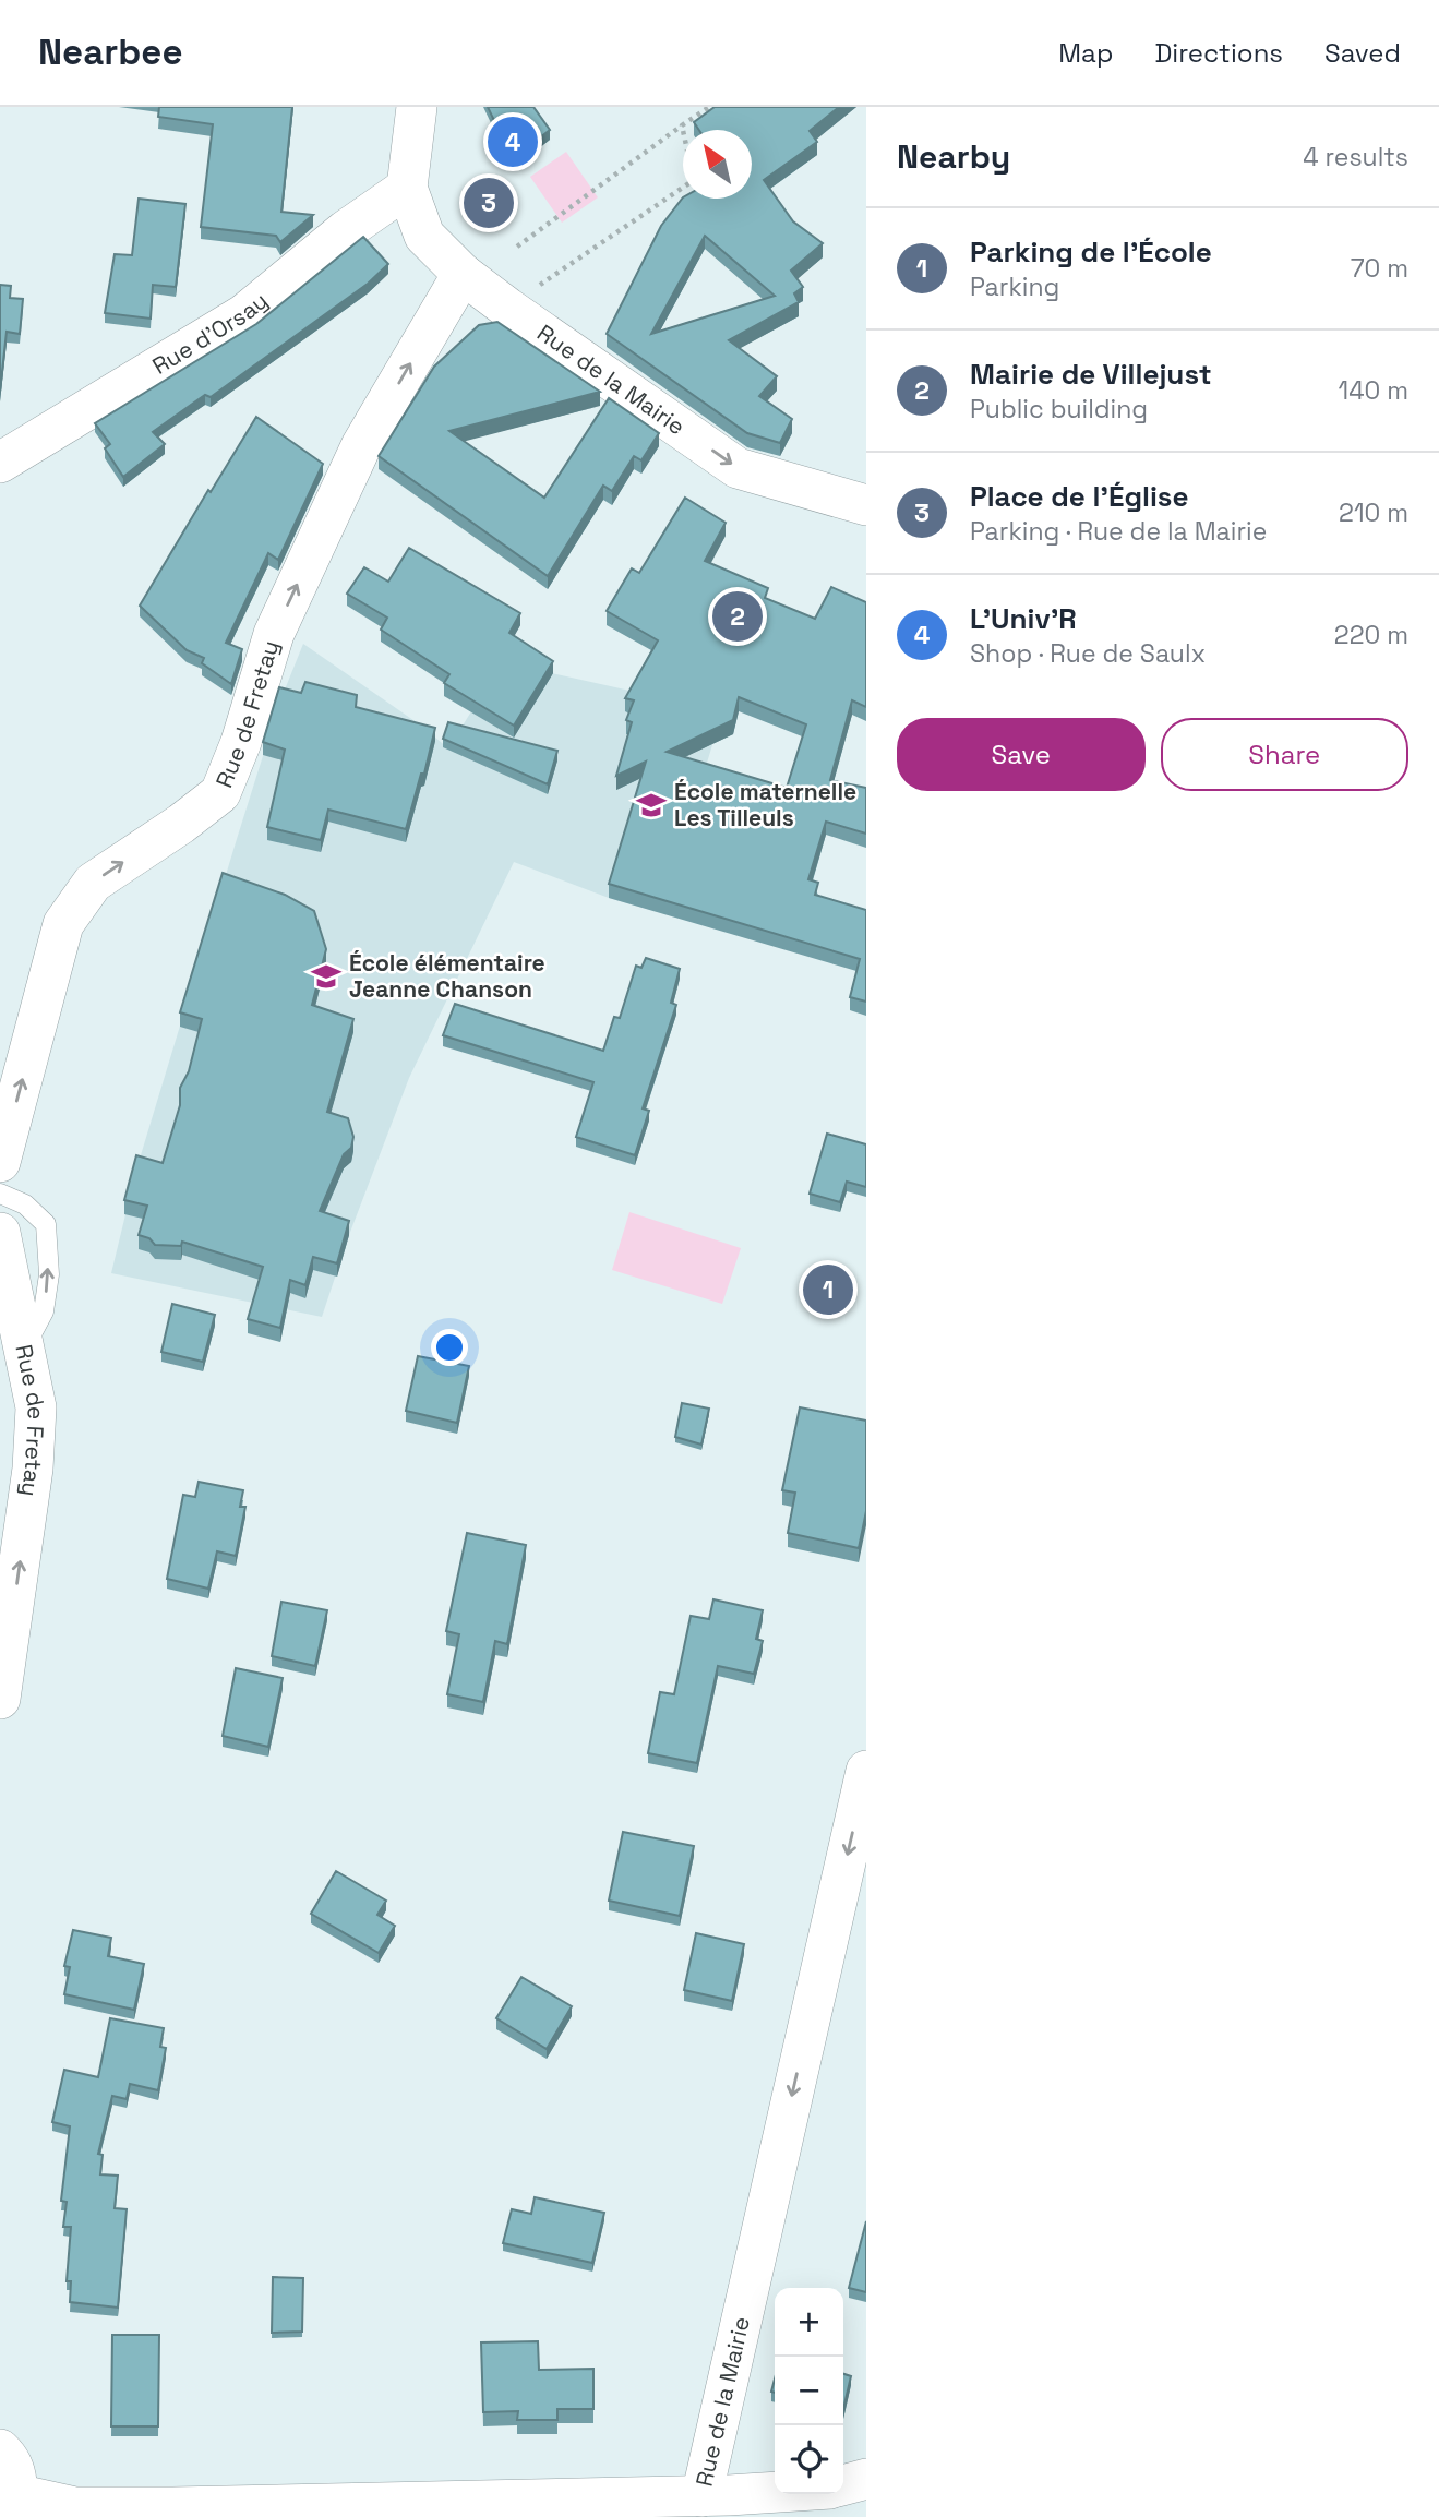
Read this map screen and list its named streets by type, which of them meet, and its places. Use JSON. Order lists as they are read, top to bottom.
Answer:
{
  "streets": {
    "street": ["Rue d'Orsay", "Rue de la Mairie", "Rue de Fretay"]
  },
  "crossings": [
    ["Rue d'Orsay", "Rue de la Mairie"],
    ["Rue de la Mairie", "Rue de Fretay"]
  ],
  "one_way": ["Rue de la Mairie", "Rue de Fretay"],
  "places": {
    "school or university": ["École maternelle Les Tilleuls", "École élémentaire Jeanne Chanson"]
  },
  "north": "top left",
  "page": {
    "header": "Nearbee",
    "nav": ["Map", "Directions", "Saved"],
    "heading": ["Nearby", "4 results"],
    "pins": [
      "4",
      "3",
      "2",
      "1"
    ],
    "list": [
      {
        "mark": "1",
        "name": "Parking de l'École",
        "note": "Parking",
        "value": "70 m"
      },
      {
        "mark": "2",
        "name": "Mairie de Villejust",
        "note": "Public building",
        "value": "140 m"
      },
      {
        "mark": "3",
        "name": "Place de l'Église",
        "note": "Parking · Rue de la Mairie",
        "value": "210 m"
      },
      {
        "mark": "4",
        "name": "L’Univ’R",
        "note": "Shop · Rue de Saulx",
        "value": "220 m"
      }
    ],
    "buttons": ["Save", "Share"],
    "map_buttons": ["+", "−"]
  }
}
